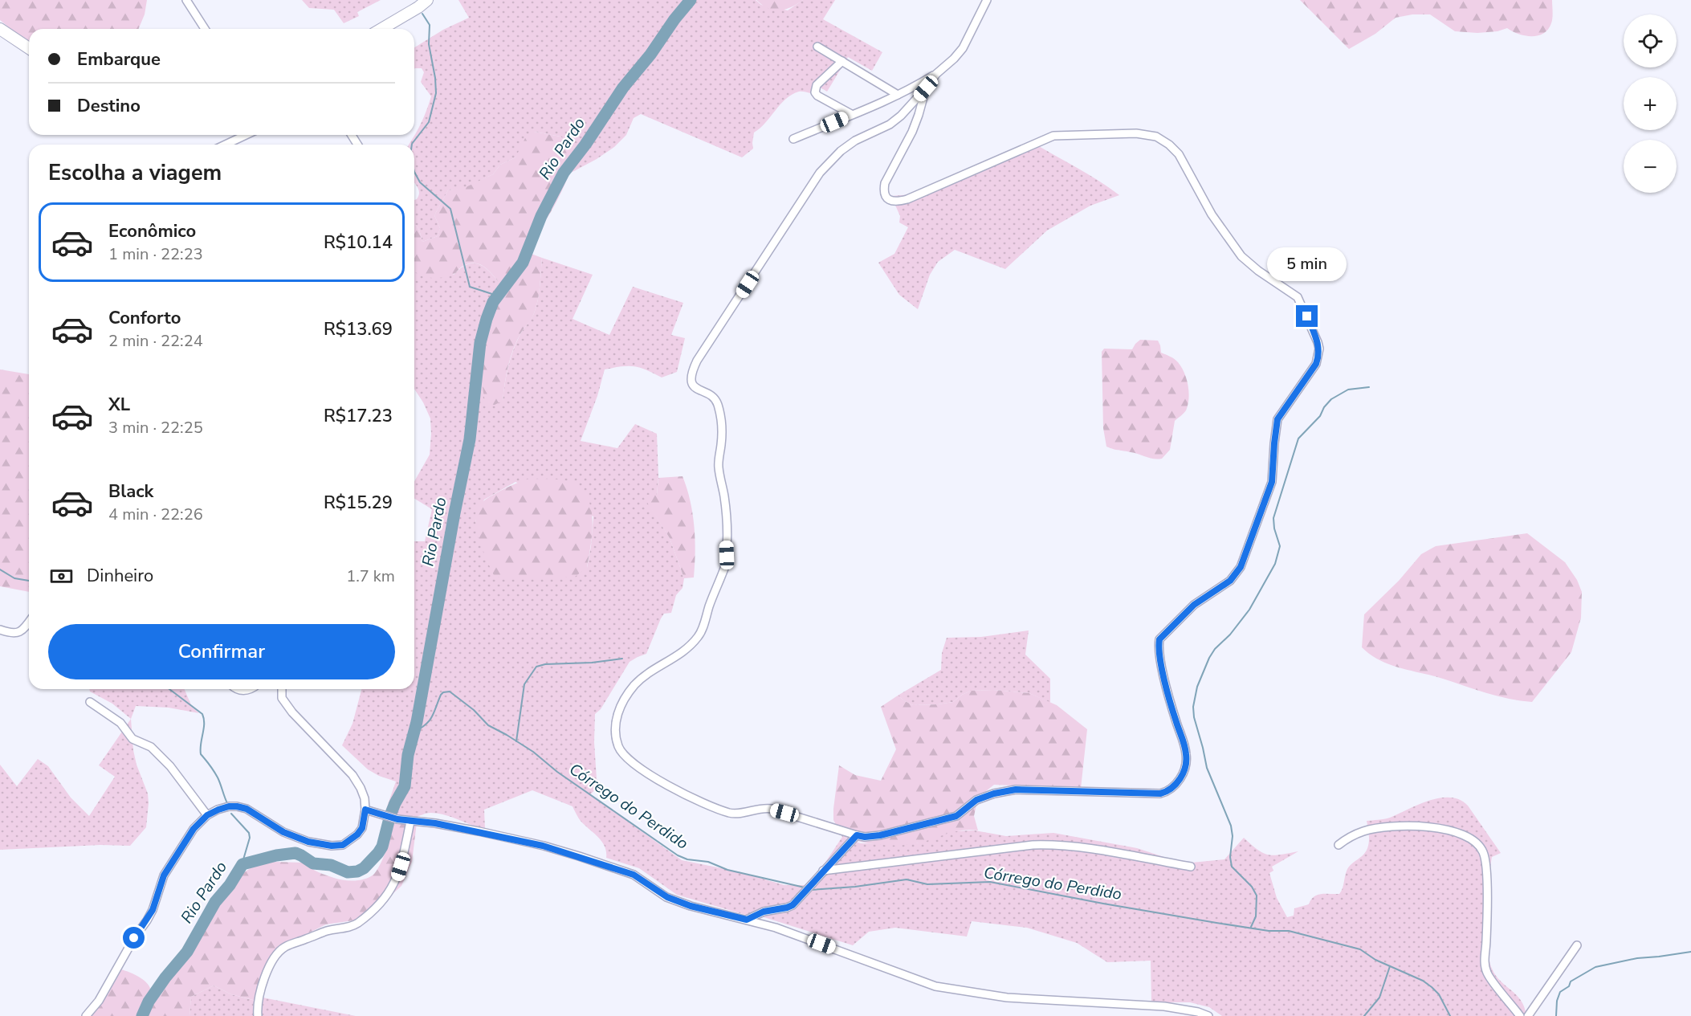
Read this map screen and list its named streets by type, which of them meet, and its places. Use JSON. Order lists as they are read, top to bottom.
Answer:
{
  "water": ["Rio Pardo", "Córrego do Perdido"],
  "page": {
    "map_buttons": ["+", "−"],
    "banner": ["Embarque", "Destino"],
    "heading": "Escolha a viagem",
    "list": [
      {
        "name": "Econômico",
        "note": "1 min · 22:23",
        "value": "R$10.14"
      },
      {
        "name": "Conforto",
        "note": "2 min · 22:24",
        "value": "R$13.69"
      },
      {
        "name": "XL",
        "note": "3 min · 22:25",
        "value": "R$17.23"
      },
      {
        "name": "Black",
        "note": "4 min · 22:26",
        "value": "R$15.29"
      }
    ],
    "bubble": "5 min",
    "pay": ["Dinheiro", "1.7 km"],
    "buttons": "Confirmar"
  }
}
